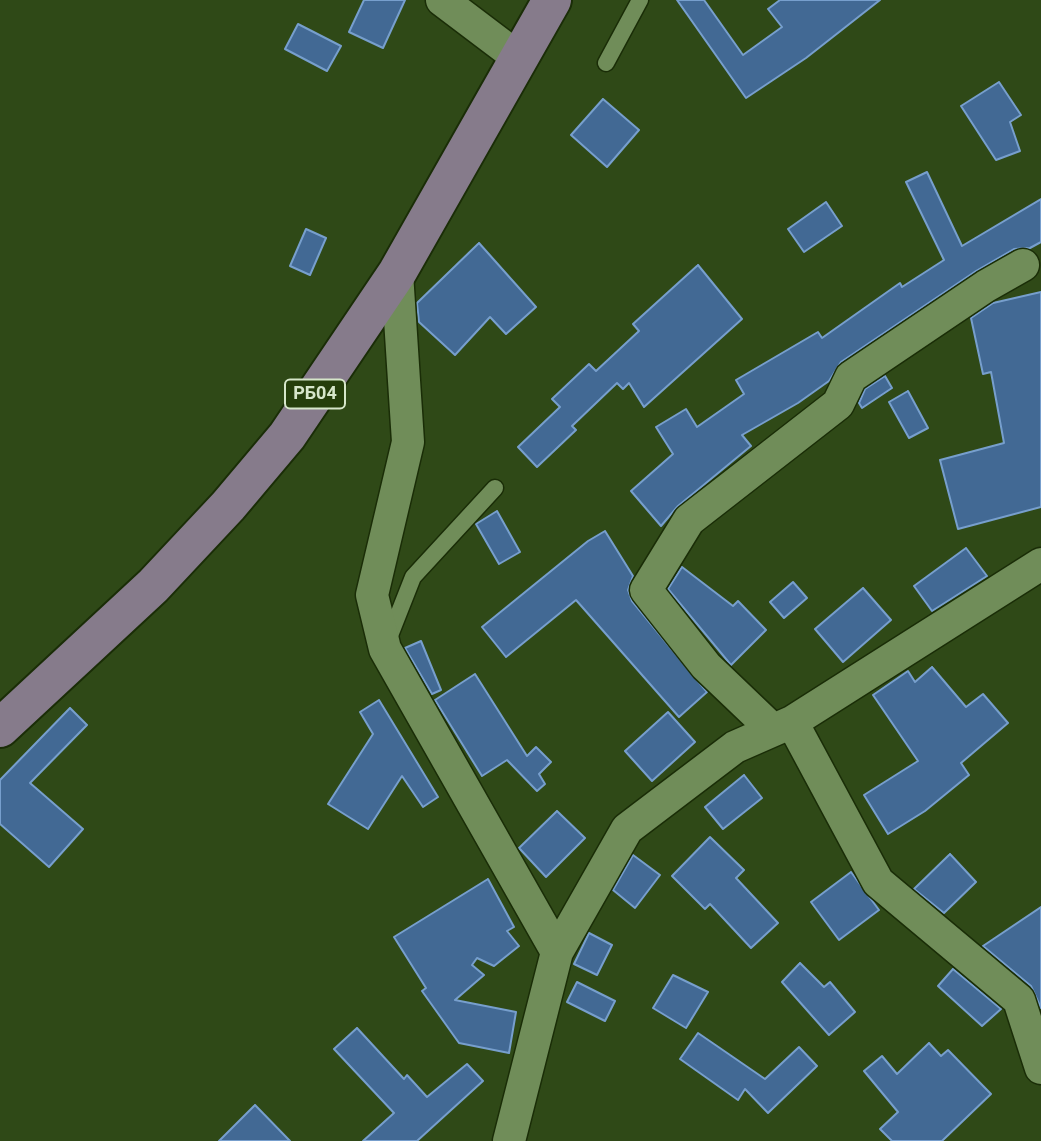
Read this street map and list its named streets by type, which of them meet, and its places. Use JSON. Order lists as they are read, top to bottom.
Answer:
{
  "streets": {
    "main road": ["РБ04"]
  }
}
